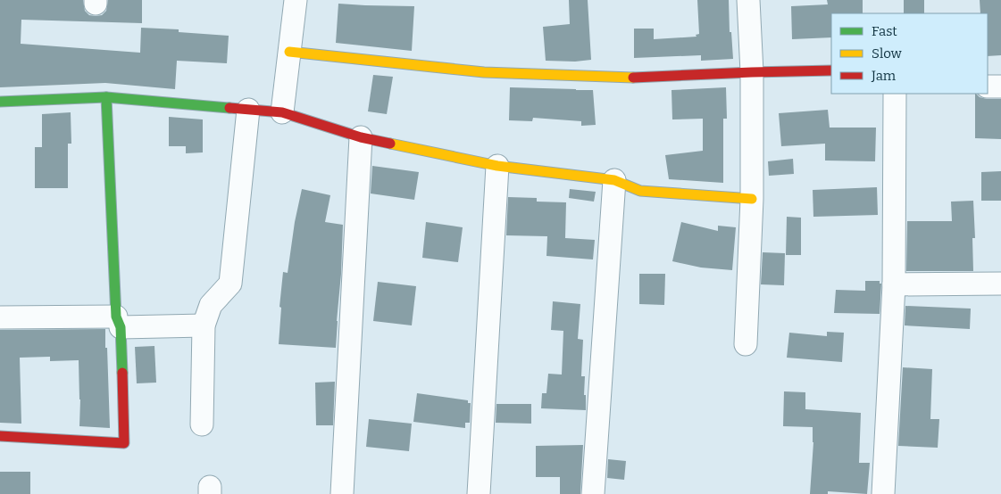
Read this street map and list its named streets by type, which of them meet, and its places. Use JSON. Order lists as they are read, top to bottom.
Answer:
{
  "legend": ["Fast", "Slow", "Jam"]
}
